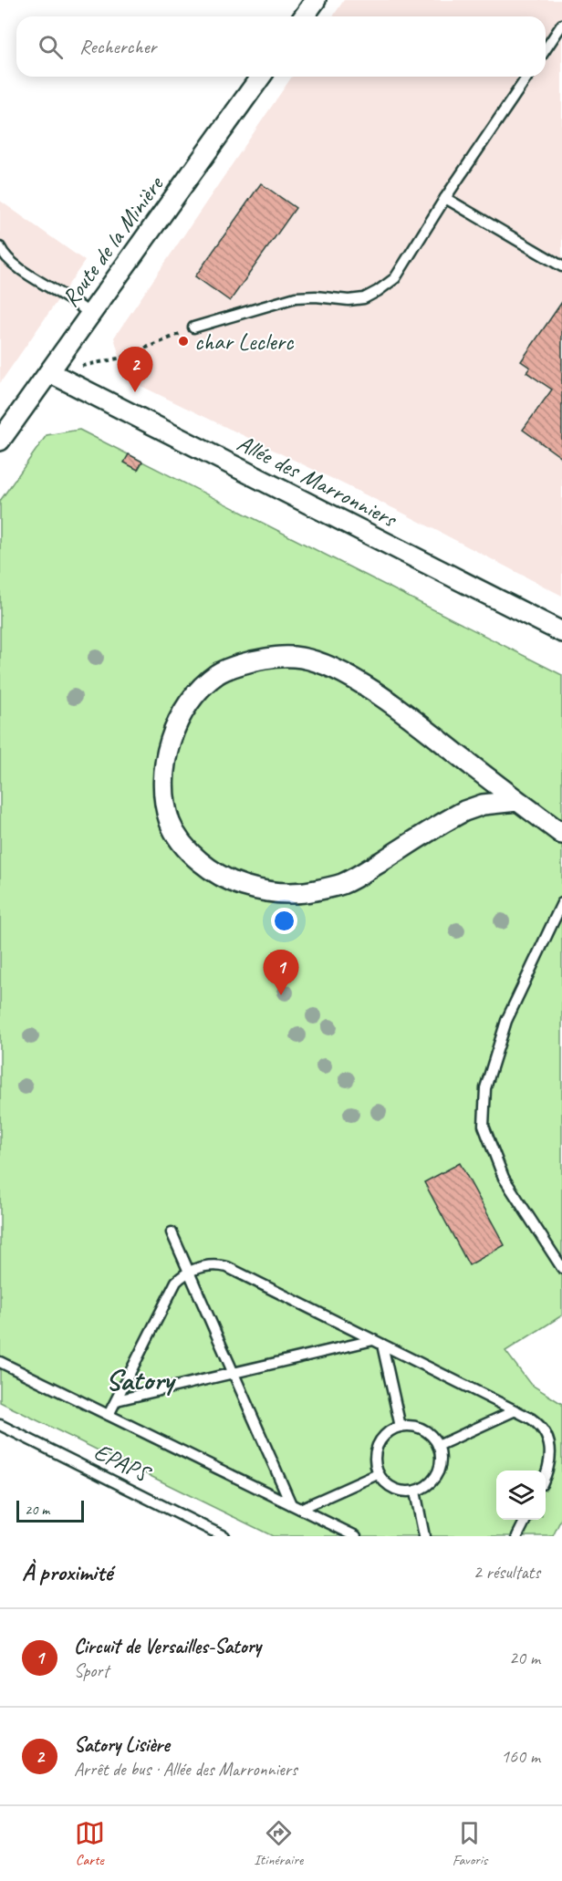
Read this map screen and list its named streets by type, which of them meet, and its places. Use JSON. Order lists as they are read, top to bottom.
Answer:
{
  "streets": {
    "street": ["Route de la Minière", "Allée des Marronniers"],
    "lane": ["EPAPS"]
  },
  "crossings": [
    ["Route de la Minière", "Allée des Marronniers"]
  ],
  "districts": ["Satory"],
  "places": ["char Leclerc"],
  "scale_bar": "20 m",
  "page": {
    "search": "Rechercher",
    "pins": ["2", "1"],
    "scale": "20 m",
    "heading": ["À proximité", "2 résultats"],
    "list": [
      {
        "mark": "1",
        "name": "Circuit de Versailles-Satory",
        "note": "Sport",
        "value": "20 m"
      },
      {
        "mark": "2",
        "name": "Satory Lisière",
        "note": "Arrêt de bus · Allée des Marronniers",
        "value": "160 m"
      }
    ],
    "nav": ["Carte", "Itinéraire", "Favoris"]
  }
}
